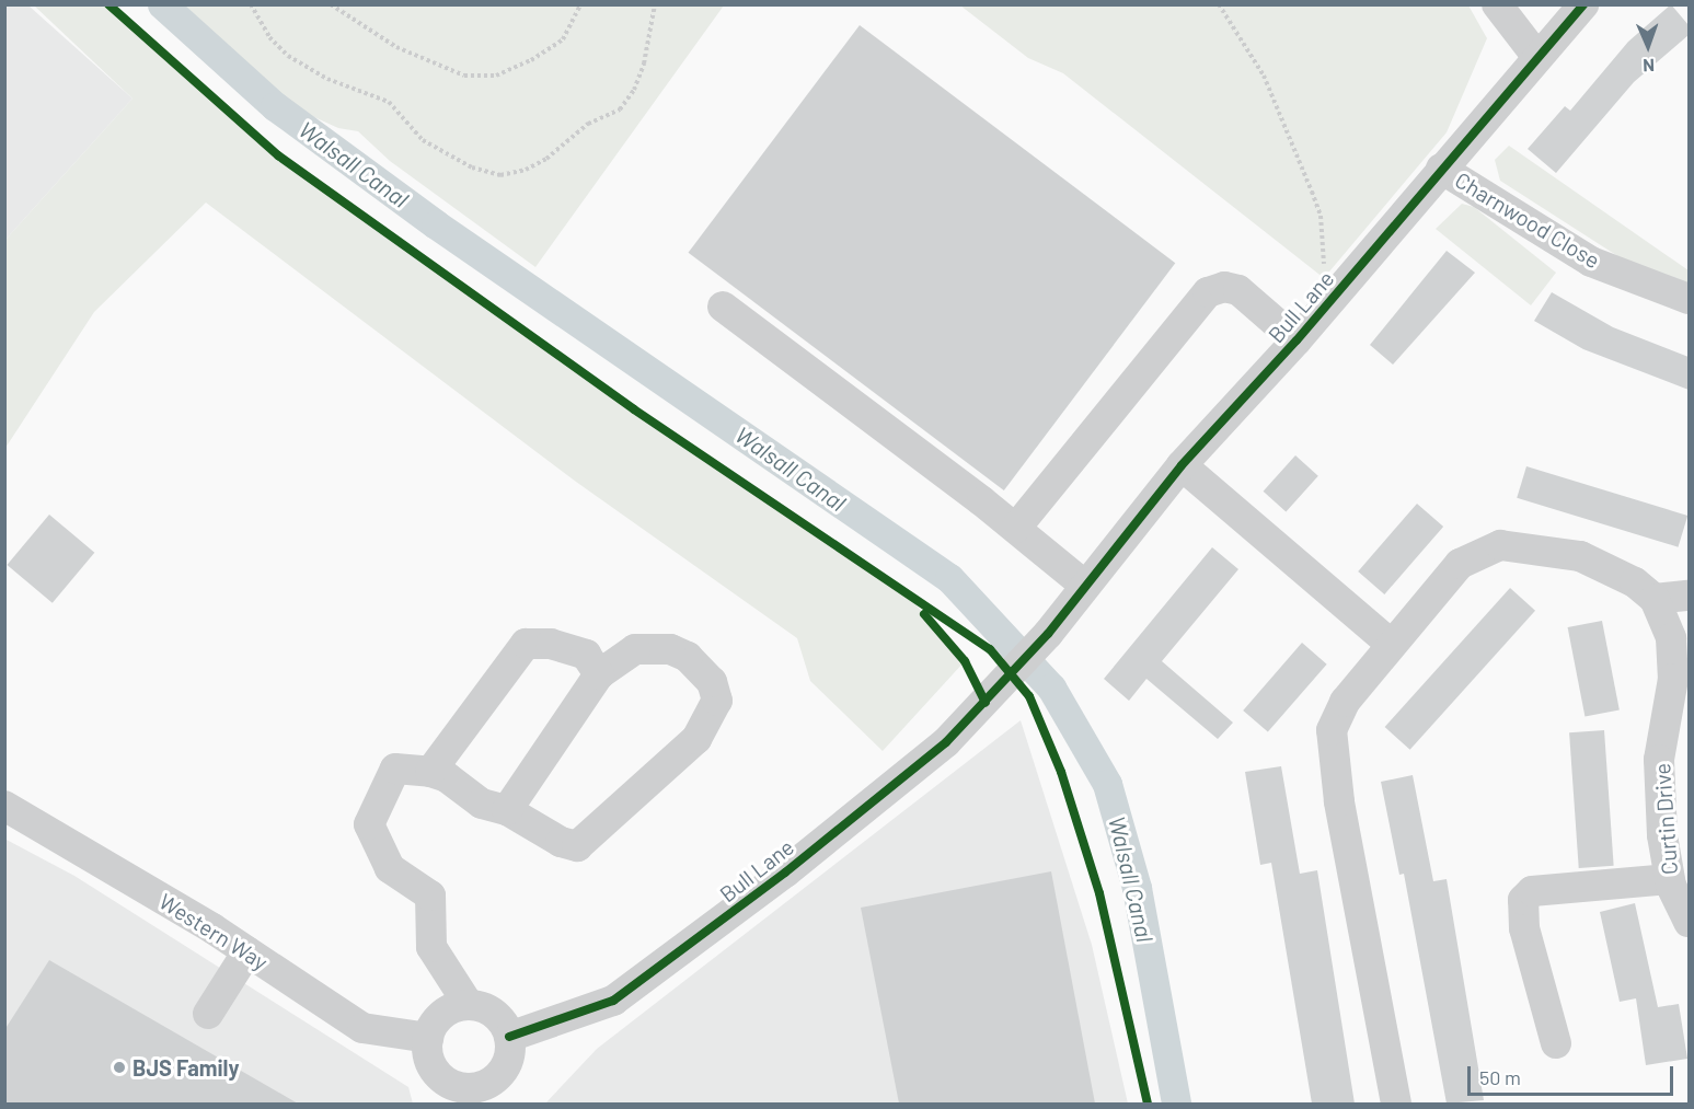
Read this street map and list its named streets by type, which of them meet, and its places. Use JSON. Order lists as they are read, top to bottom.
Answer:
{
  "streets": {
    "street": [
      "Charnwood Close",
      "Bull Lane",
      "Curtin Drive",
      "Western Way"
    ]
  },
  "crossings": [
    ["Charnwood Close", "Bull Lane"],
    ["Bull Lane", "Western Way"]
  ],
  "water": ["Walsall Canal"],
  "places": ["BJS Family"],
  "scale_bar": "50 m",
  "north": "bottom"
}
